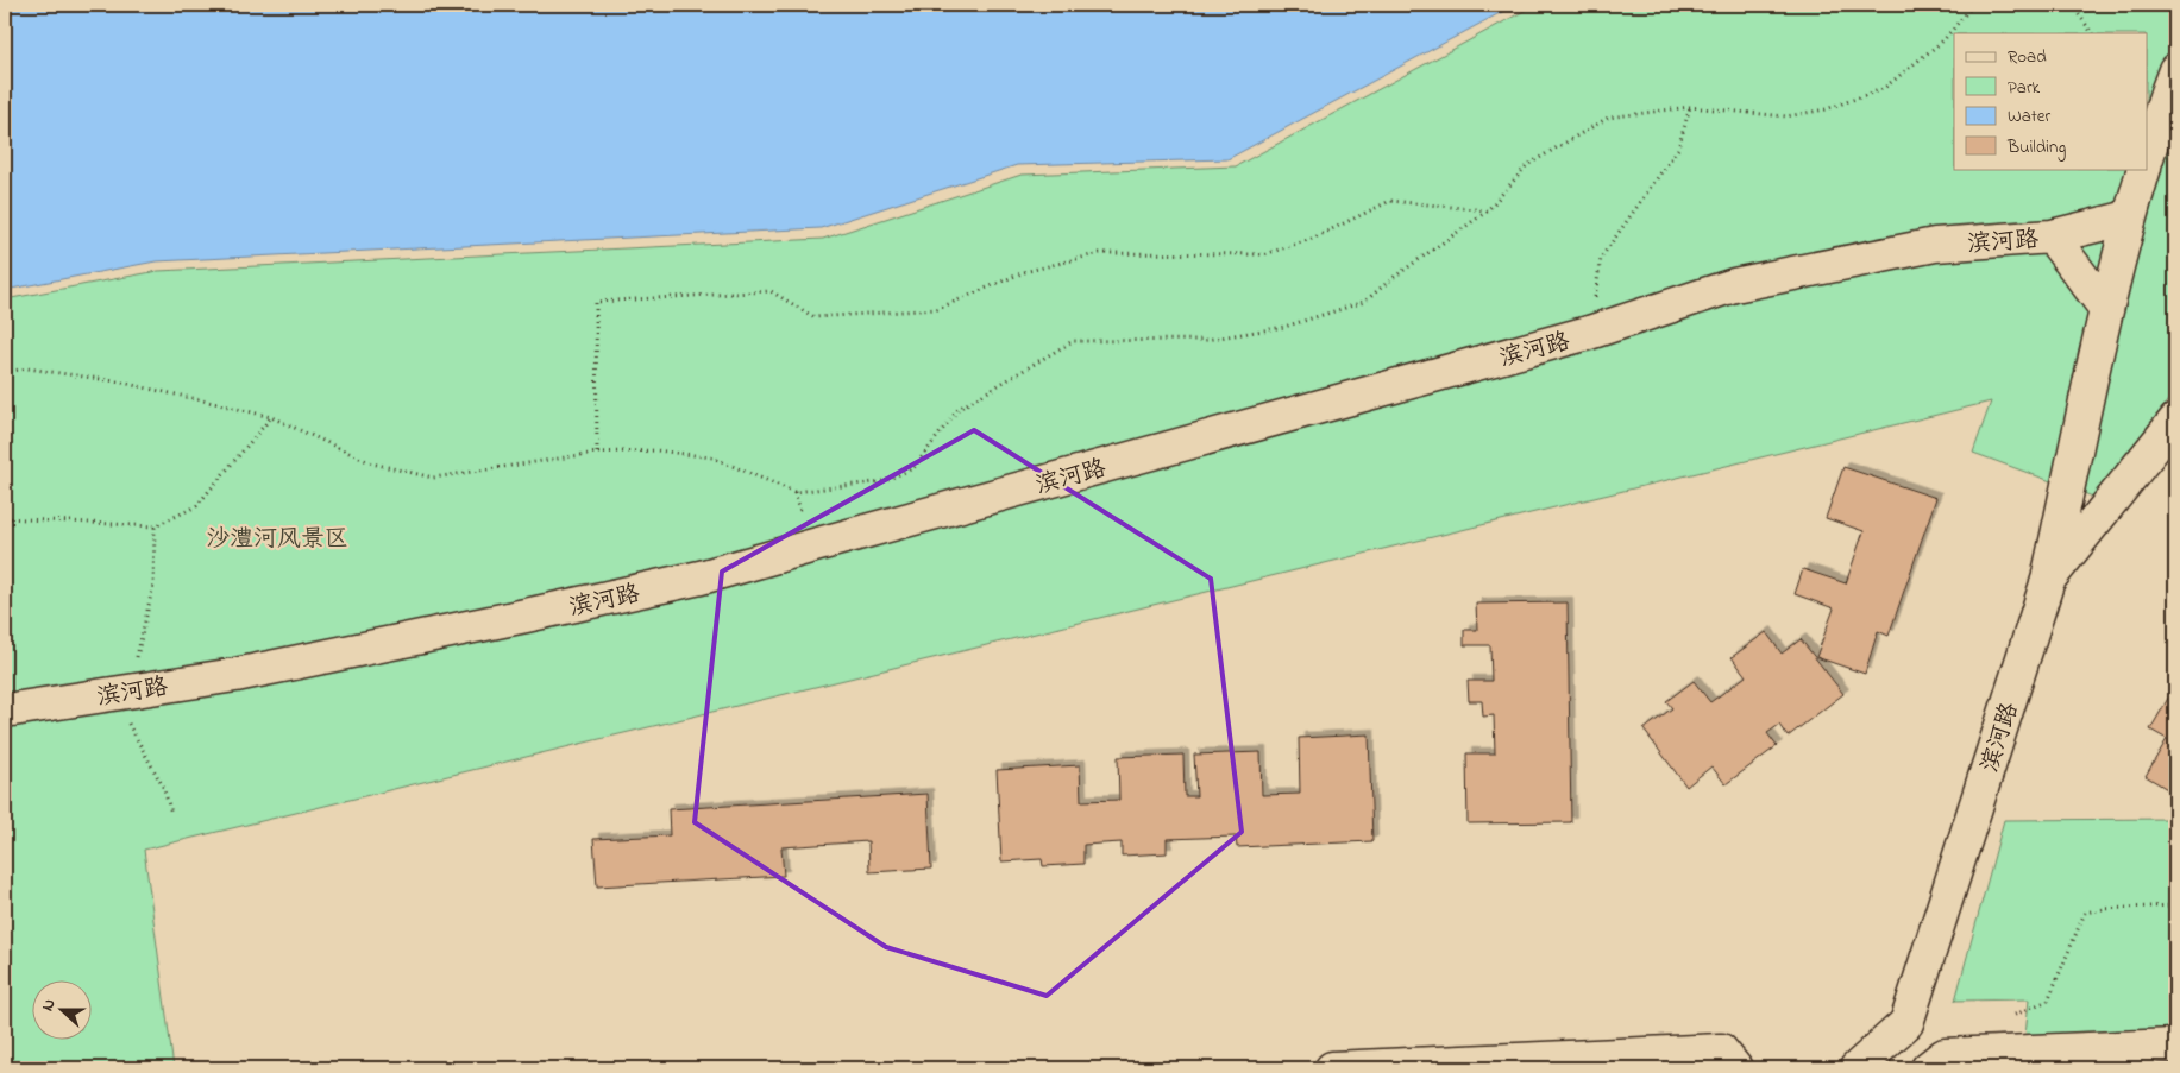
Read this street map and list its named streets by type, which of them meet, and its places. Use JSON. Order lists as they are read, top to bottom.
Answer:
{
  "streets": {
    "street": ["滨河路"]
  },
  "parks": ["沙澧河风景区"],
  "legend": [
    "Road",
    "Park",
    "Water",
    "Building"
  ],
  "north": "left"
}
